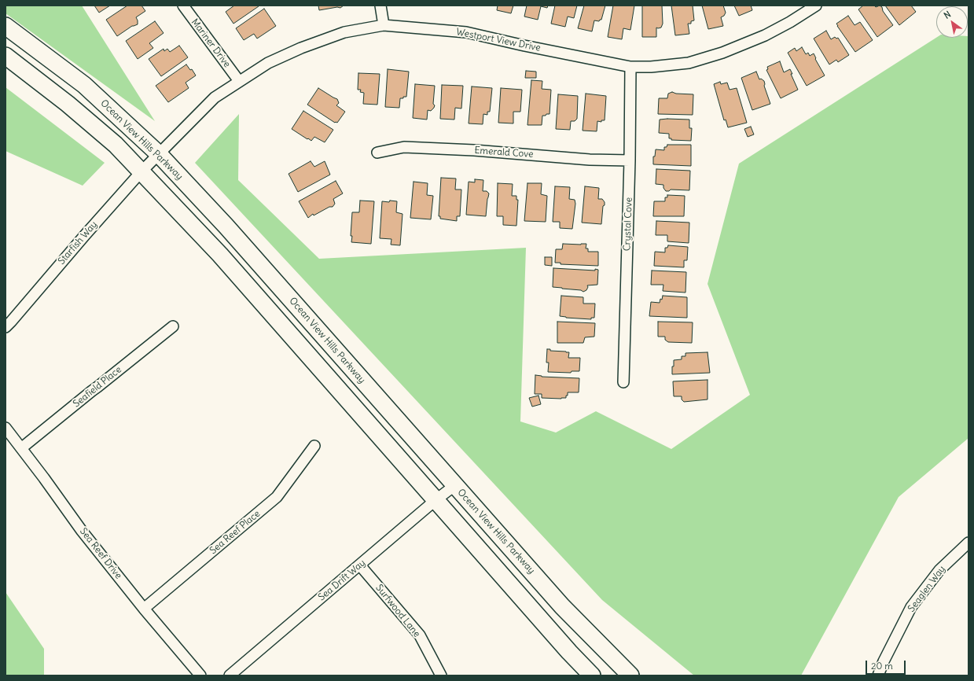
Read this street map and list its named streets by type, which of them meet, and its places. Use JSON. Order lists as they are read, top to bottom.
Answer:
{
  "streets": {
    "main road": ["Ocean View Hills Parkway"],
    "street": [
      "Westport View Drive",
      "Mariner Drive",
      "Emerald Cove",
      "Crystal Cove",
      "Starfish Way",
      "Seafield Place",
      "Sea Reef Place",
      "Sea Reef Drive",
      "Sea Drift Way",
      "Seaglen Way",
      "Surfwood Lane"
    ]
  },
  "crossings": [
    ["Westport View Drive", "Mariner Drive"],
    ["Westport View Drive", "Ocean View Hills Parkway"],
    ["Westport View Drive", "Crystal Cove"],
    ["Westport View Drive", "Starfish Way"],
    ["Ocean View Hills Parkway", "Starfish Way"],
    ["Ocean View Hills Parkway", "Sea Drift Way"],
    ["Emerald Cove", "Crystal Cove"],
    ["Seafield Place", "Sea Reef Drive"],
    ["Sea Reef Place", "Sea Reef Drive"],
    ["Sea Drift Way", "Surfwood Lane"]
  ],
  "scale_bar": "20 m",
  "north": "top left"
}
